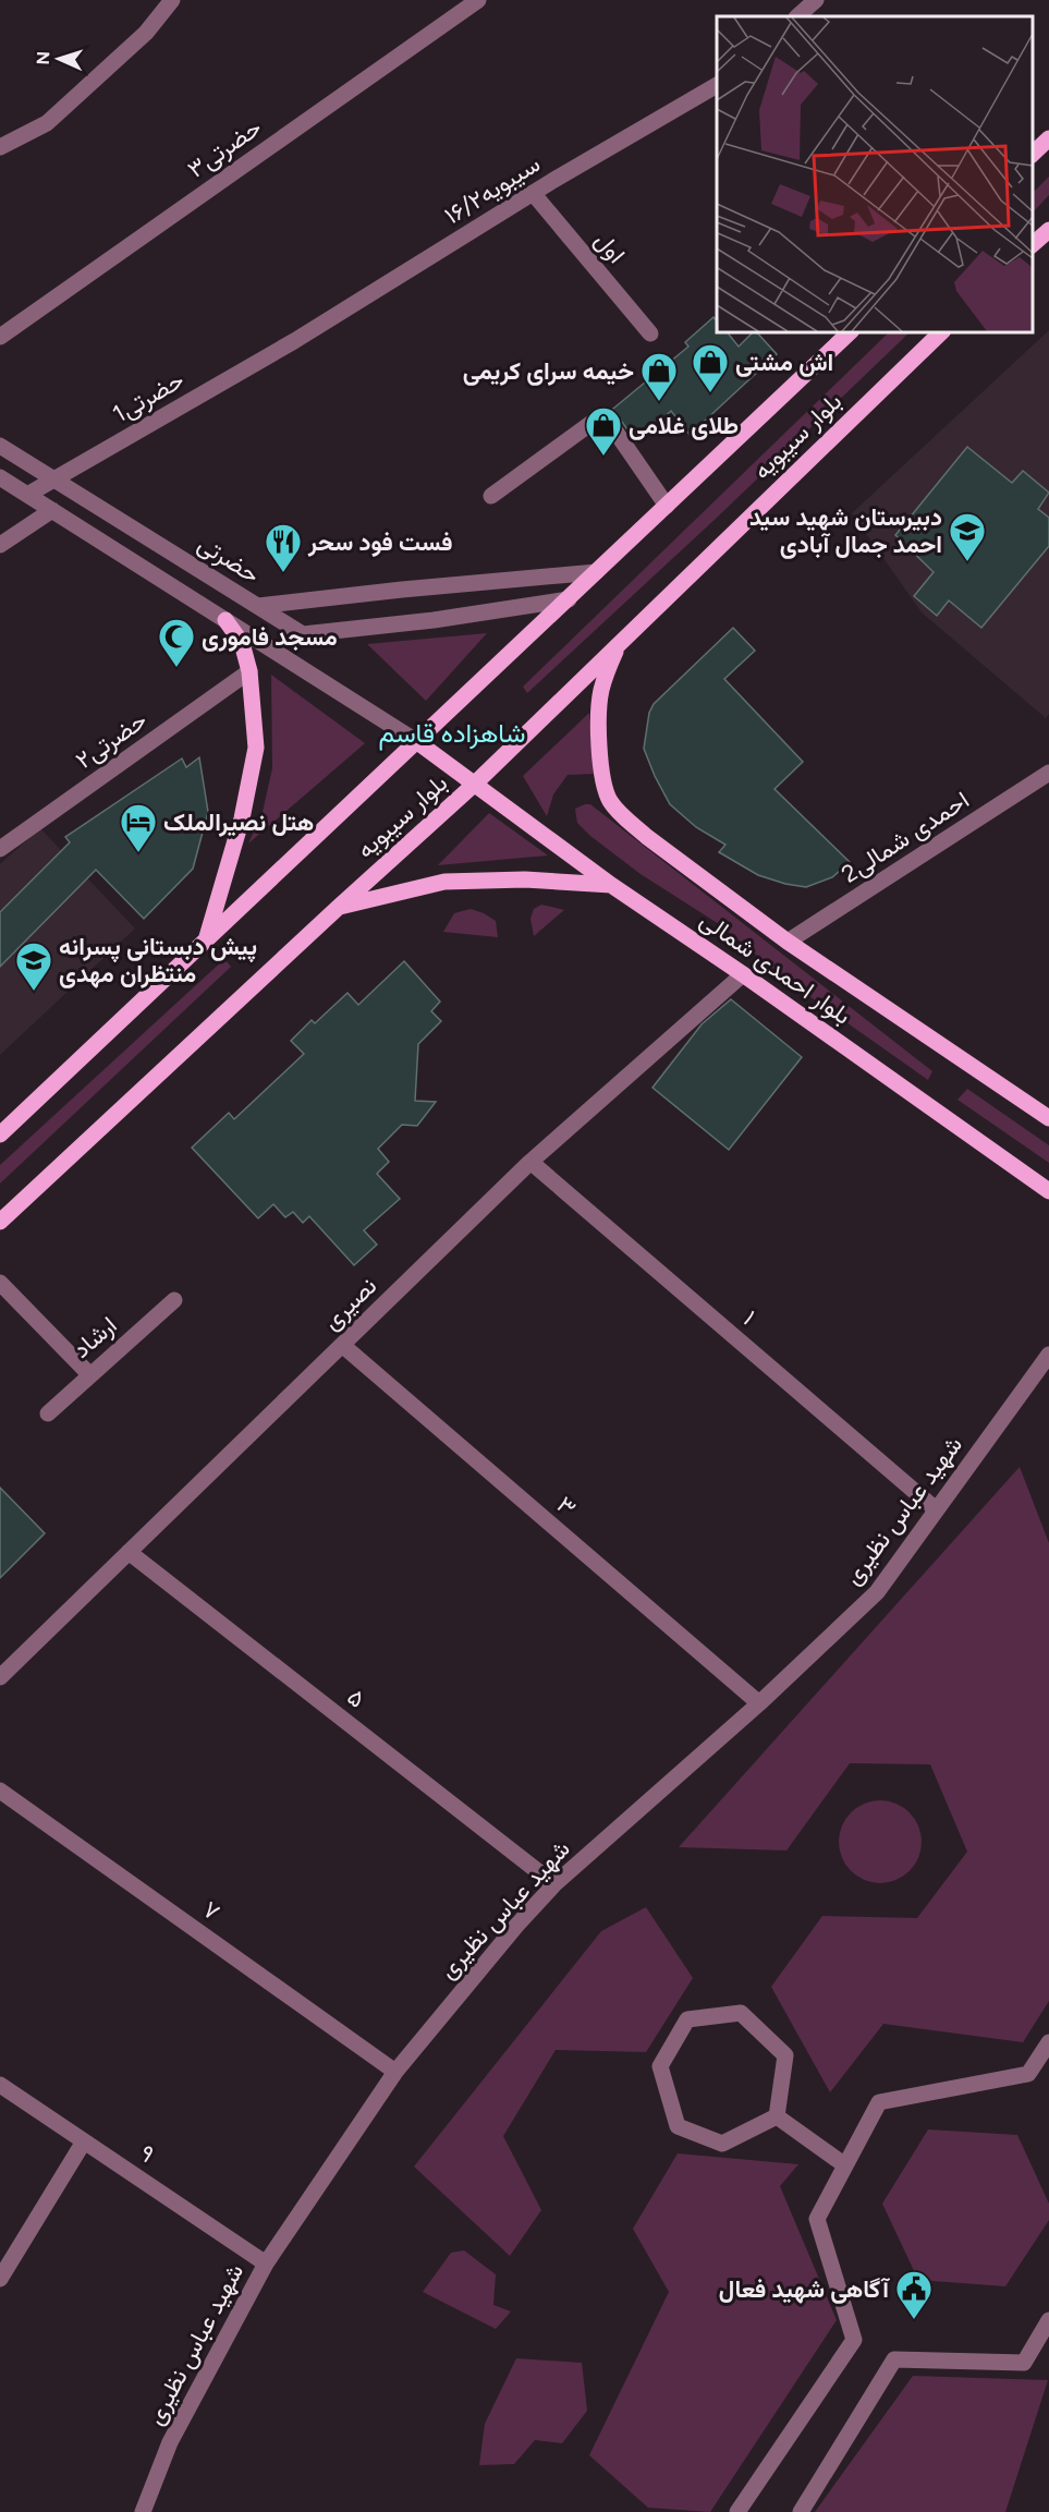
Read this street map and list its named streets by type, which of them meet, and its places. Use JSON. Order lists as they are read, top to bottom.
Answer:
{
  "streets": {
    "main road": ["بلوار سیبویه", "بلوار احمدی شمالی"],
    "street": [
      "حضرتی۳",
      "سیبویه۱۶/۲",
      "اول",
      "1حضرتی",
      "حضرتی",
      "حضرتی۲",
      "2احمدی شمالی",
      "نصیری",
      "۱",
      "ارشاد",
      "۳",
      "شهید عباس نظیری",
      "۵",
      "۷",
      "۹"
    ]
  },
  "crossings": [
    ["سیبویه۱۶/۲", "اول"],
    ["سیبویه۱۶/۲", "1حضرتی"],
    ["1حضرتی", "حضرتی"],
    ["بلوار سیبویه", "حضرتی"],
    ["بلوار سیبویه", "بلوار احمدی شمالی"],
    ["2احمدی شمالی", "بلوار احمدی شمالی"],
    ["بلوار احمدی شمالی", "نصیری"],
    ["نصیری", "۱"],
    ["نصیری", "۳"],
    ["نصیری", "۵"],
    ["۱", "شهید عباس نظیری"],
    ["۳", "شهید عباس نظیری"],
    ["شهید عباس نظیری", "۵"],
    ["شهید عباس نظیری", "۷"],
    ["شهید عباس نظیری", "۹"]
  ],
  "districts": ["شاهزاده قاسم"],
  "places": {
    "shop": ["اش مشتی", "خیمه سرای کریمی", "طلای غلامی"],
    "school or university": ["دبیرستان شهید سید احمد جمال آبادی", "پیش دبستانی پسرانه منتظران مهدی"],
    "restaurant": ["فست فود سحر"],
    "mosque": ["مسجد فاموری"],
    "hotel": ["هتل نصیرالملک"],
    "public building": ["آگاهی شهید فعال"]
  },
  "north": "left"
}
